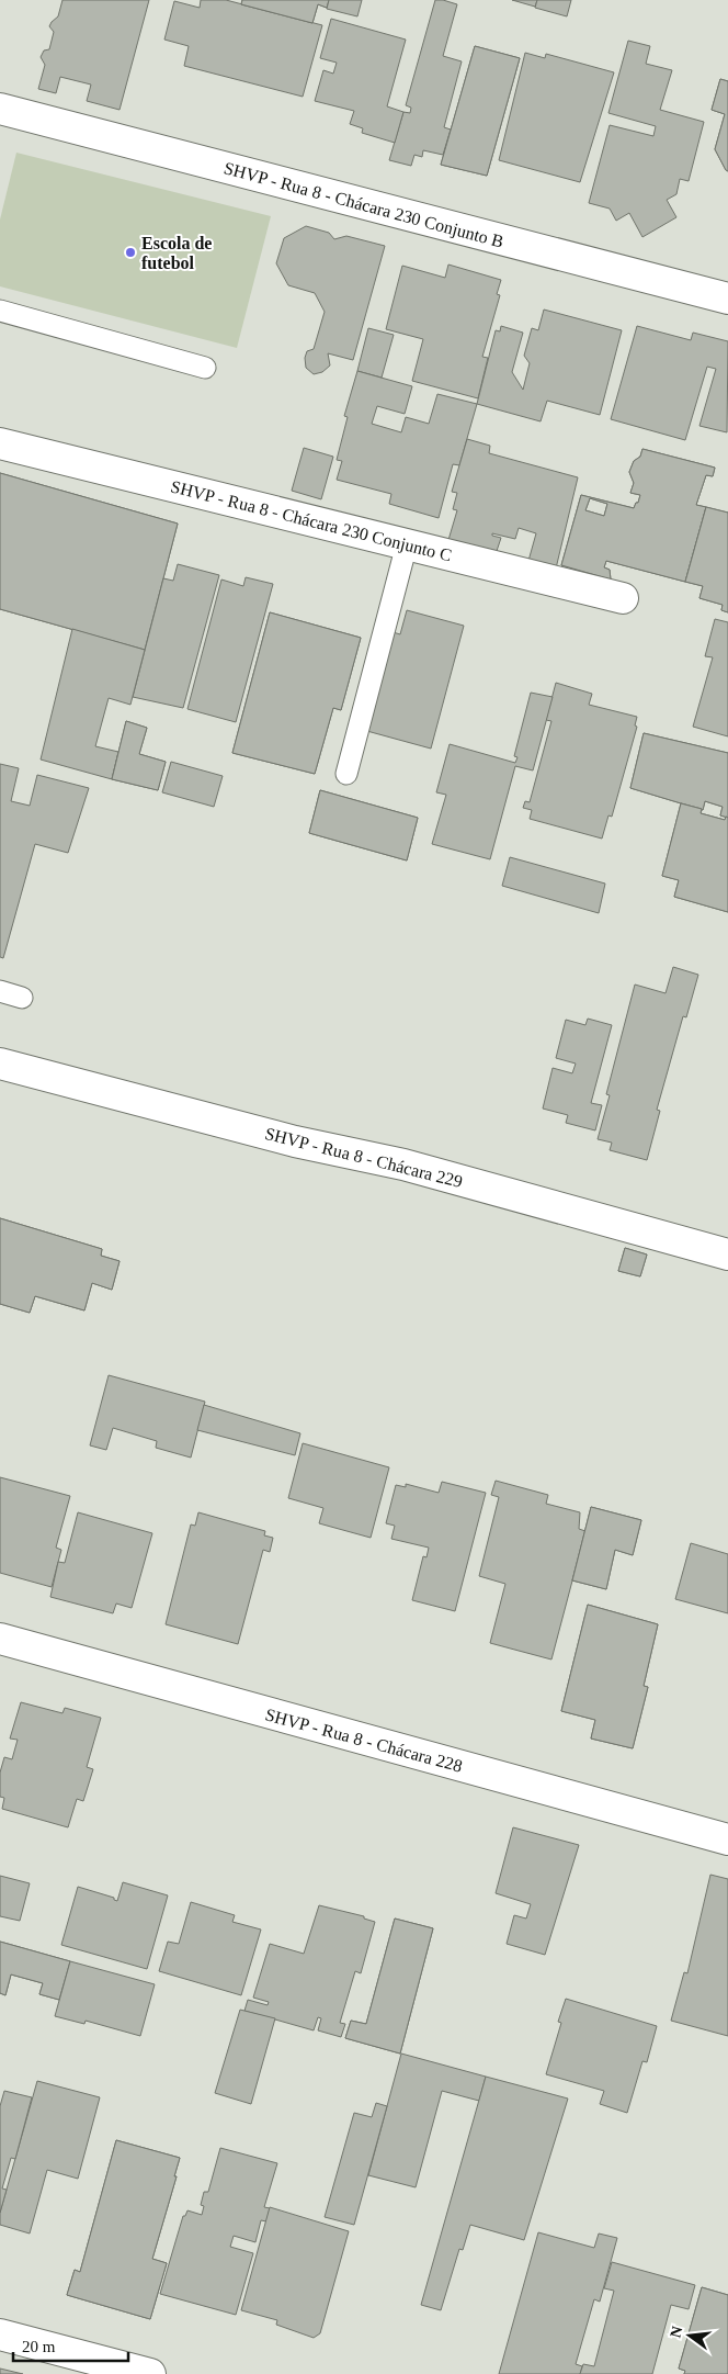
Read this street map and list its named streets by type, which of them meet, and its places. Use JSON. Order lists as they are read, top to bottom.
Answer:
{
  "streets": {
    "street": [
      "SHVP - Rua 8 - Chácara 230 Conjunto B",
      "SHVP - Rua 8 - Chácara 230 Conjunto C",
      "SHVP - Rua 8 - Chácara 229",
      "SHVP - Rua 8 - Chácara 228"
    ]
  },
  "places": ["Escola de futebol"],
  "scale_bar": "20 m",
  "north": "left"
}
